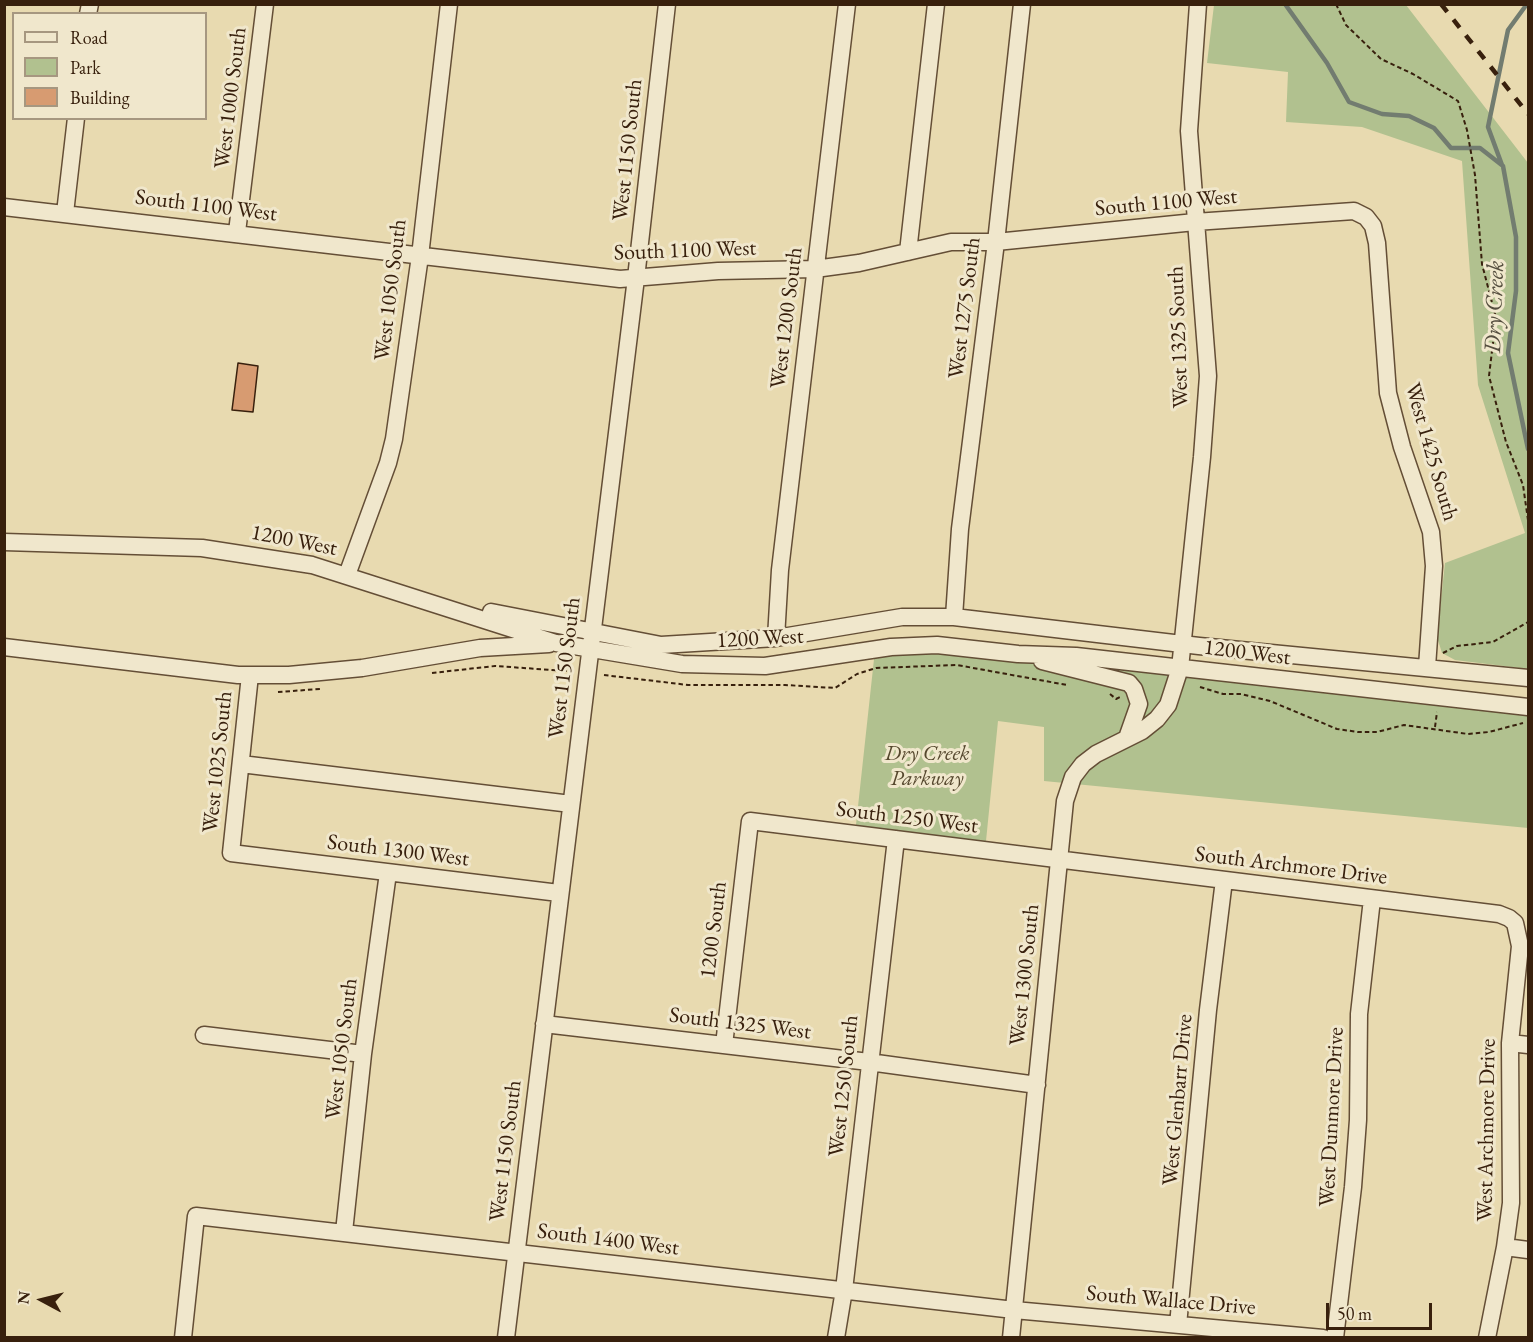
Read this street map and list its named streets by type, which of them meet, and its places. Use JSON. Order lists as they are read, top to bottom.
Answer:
{
  "streets": {
    "street": [
      "West 1000 South",
      "West 1150 South",
      "South 1100 West",
      "West 1050 South",
      "West 1275 South",
      "West 1200 South",
      "West 1325 South",
      "West 1425 South",
      "1200 West",
      "West 1025 South",
      "South 1250 West",
      "South 1300 West",
      "South Archmore Drive",
      "1200 South",
      "West 1300 South",
      "South 1325 West",
      "West 1250 South",
      "West Glenbarr Drive",
      "West Dunmore Drive",
      "West Archmore Drive",
      "South 1400 West",
      "South Wallace Drive"
    ]
  },
  "crossings": [
    ["West 1000 South", "South 1100 West"],
    ["West 1150 South", "South 1100 West"],
    ["West 1150 South", "1200 West"],
    ["West 1150 South", "South 1300 West"],
    ["West 1150 South", "South 1325 West"],
    ["West 1150 South", "South 1400 West"],
    ["South 1100 West", "West 1050 South"],
    ["South 1100 West", "West 1275 South"],
    ["South 1100 West", "West 1200 South"],
    ["South 1100 West", "West 1325 South"],
    ["South 1100 West", "West 1425 South"],
    ["West 1050 South", "1200 West"],
    ["West 1050 South", "South 1300 West"],
    ["West 1050 South", "South 1400 West"],
    ["West 1275 South", "1200 West"],
    ["West 1200 South", "1200 West"],
    ["West 1325 South", "1200 West"],
    ["West 1325 South", "West 1300 South"],
    ["West 1425 South", "1200 West"],
    ["1200 West", "West 1300 South"],
    ["West 1025 South", "South 1300 West"],
    ["South 1250 West", "South Archmore Drive"],
    ["South 1250 West", "1200 South"],
    ["South 1250 West", "West 1300 South"],
    ["South 1250 West", "West 1250 South"],
    ["South Archmore Drive", "West 1300 South"],
    ["South Archmore Drive", "West Glenbarr Drive"],
    ["South Archmore Drive", "West Dunmore Drive"],
    ["South Archmore Drive", "West Archmore Drive"],
    ["1200 South", "South 1325 West"],
    ["West 1300 South", "South 1325 West"],
    ["West 1300 South", "South 1400 West"],
    ["West 1300 South", "South Wallace Drive"],
    ["South 1325 West", "West 1250 South"],
    ["West 1250 South", "South 1400 West"],
    ["West Glenbarr Drive", "South Wallace Drive"],
    ["South 1400 West", "South Wallace Drive"]
  ],
  "water": ["Dry Creek"],
  "parks": ["Dry Creek Parkway"],
  "legend": ["Road", "Park", "Building"],
  "scale_bar": "50 m",
  "north": "left"
}
